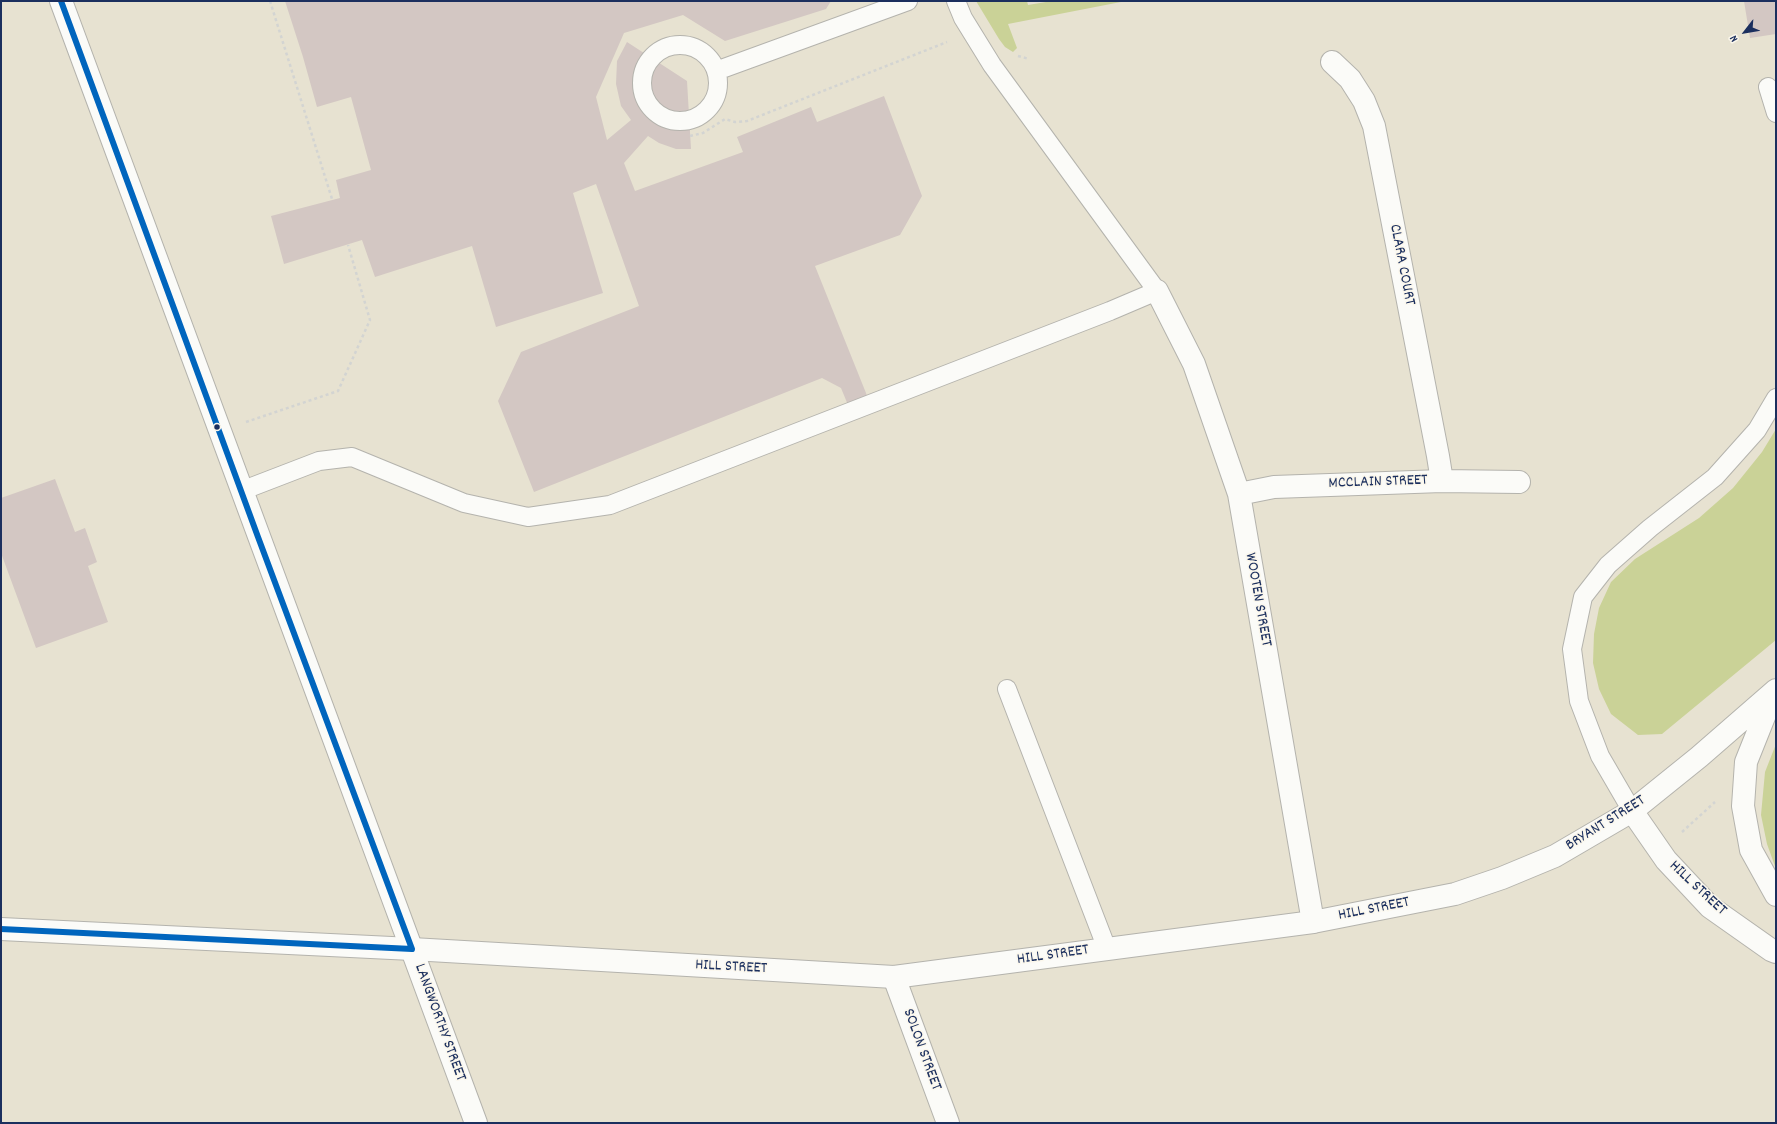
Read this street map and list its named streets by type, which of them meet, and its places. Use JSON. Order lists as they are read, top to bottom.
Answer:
{
  "streets": {
    "street": [
      "CLARA COURT",
      "MCCLAIN STREET",
      "WOOTEN STREET",
      "BRYANT STREET",
      "HILL STREET",
      "LANGWORTHY STREET",
      "SOLON STREET"
    ]
  },
  "crossings": [
    ["CLARA COURT", "MCCLAIN STREET"],
    ["MCCLAIN STREET", "WOOTEN STREET"],
    ["WOOTEN STREET", "HILL STREET"],
    ["BRYANT STREET", "HILL STREET"],
    ["HILL STREET", "LANGWORTHY STREET"],
    ["HILL STREET", "SOLON STREET"]
  ],
  "north": "bottom left"
}
